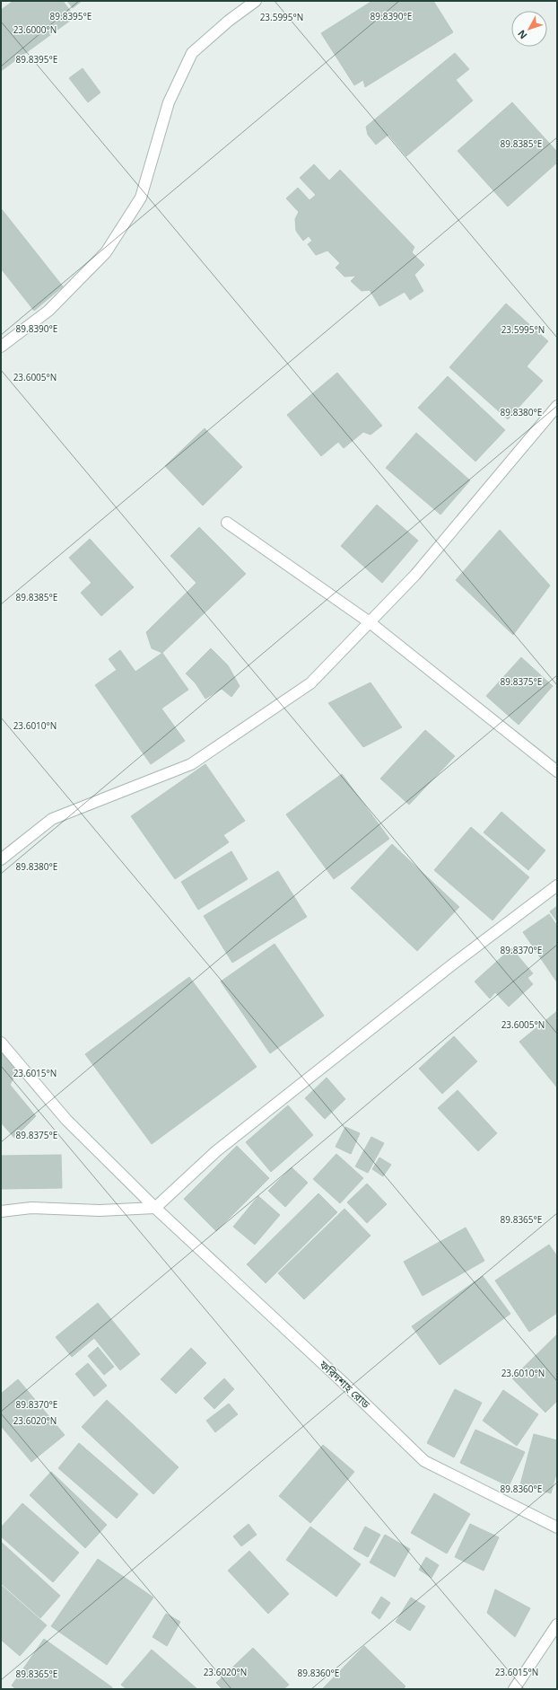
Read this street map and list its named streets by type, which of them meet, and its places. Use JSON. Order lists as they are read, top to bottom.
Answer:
{
  "streets": {
    "street": ["ফরিদশাহ রোড"]
  },
  "north": "bottom left",
  "coordinates": [
    "89.8395°E",
    "89.8390°E",
    "23.5995°N",
    "23.6000°N",
    "89.8385°E",
    "23.6005°N",
    "89.8380°E",
    "89.8375°E",
    "23.6010°N",
    "89.8370°E",
    "23.6015°N",
    "89.8365°E",
    "23.6020°N",
    "89.8360°E"
  ]
}
